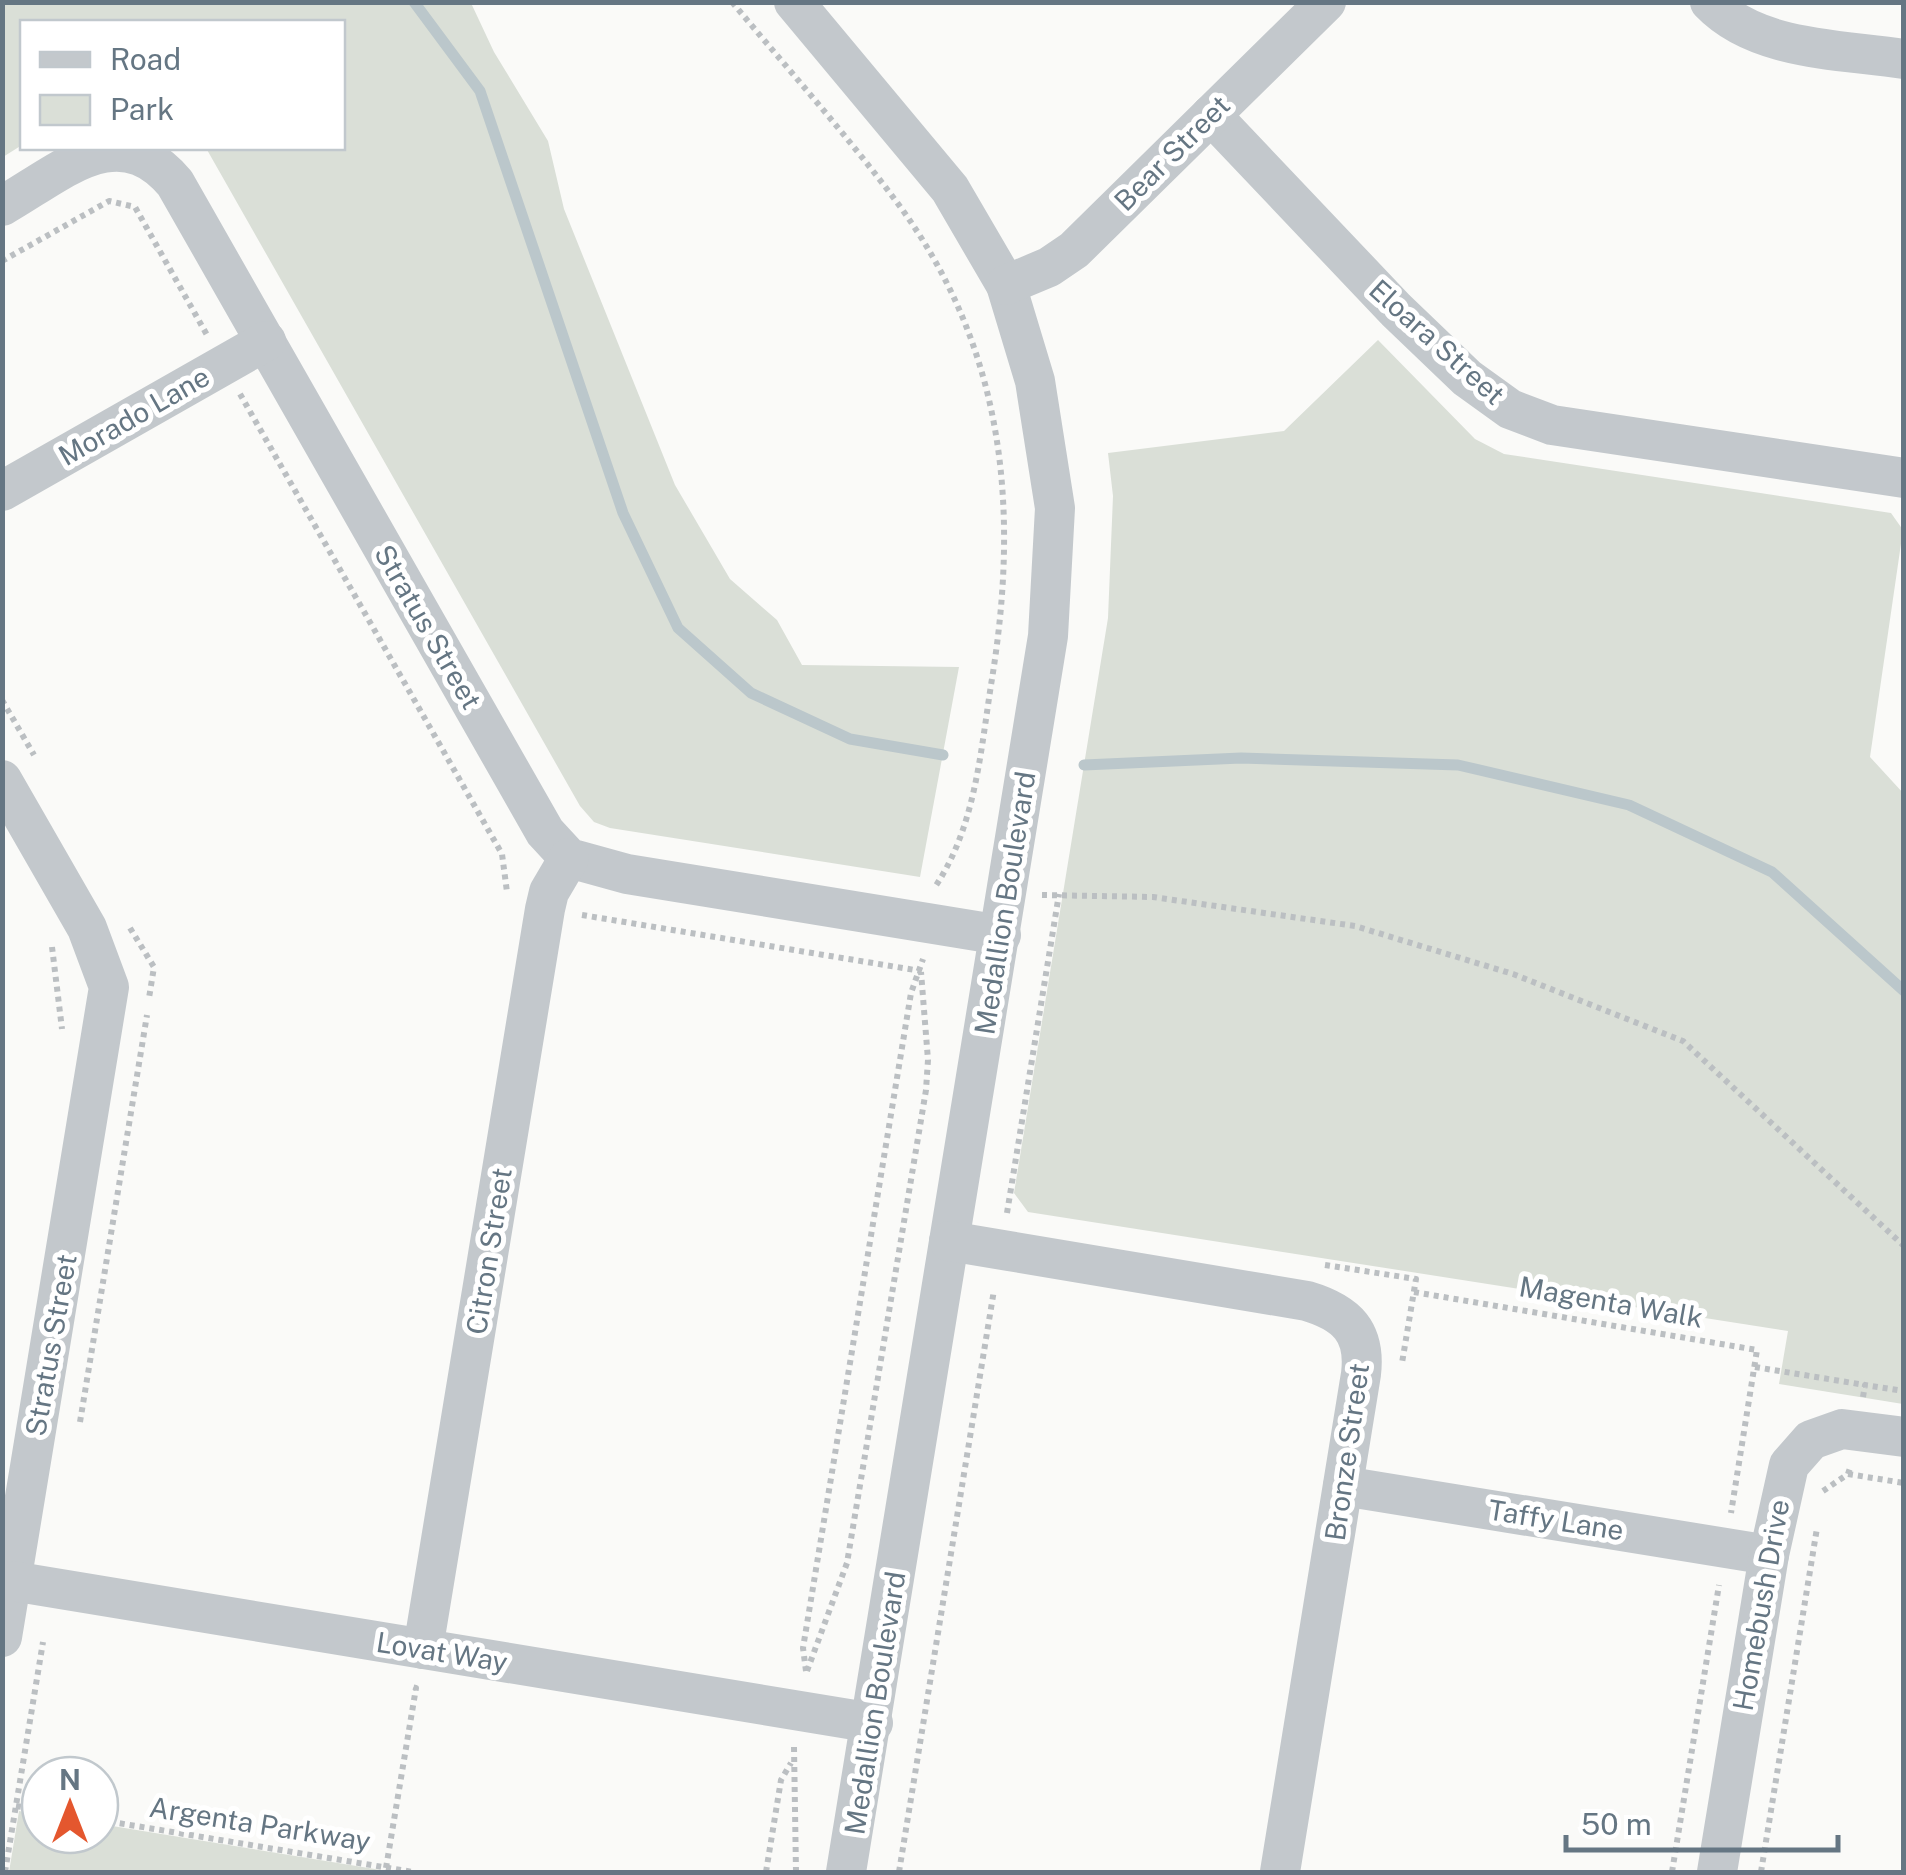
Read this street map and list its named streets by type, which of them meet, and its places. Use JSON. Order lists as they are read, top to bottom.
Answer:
{
  "streets": {
    "street": [
      "Bear Street",
      "Eloara Street",
      "Morado Lane",
      "Stratus Street",
      "Medallion Boulevard",
      "Citron Street",
      "Bronze Street",
      "Taffy Lane",
      "Homebush Drive",
      "Lovat Way"
    ],
    "path": ["Magenta Walk", "Argenta Parkway"]
  },
  "crossings": [
    ["Bear Street", "Eloara Street"],
    ["Bear Street", "Medallion Boulevard"],
    ["Morado Lane", "Stratus Street"],
    ["Stratus Street", "Citron Street"],
    ["Stratus Street", "Lovat Way"],
    ["Medallion Boulevard", "Bronze Street"],
    ["Medallion Boulevard", "Lovat Way"],
    ["Citron Street", "Lovat Way"],
    ["Bronze Street", "Taffy Lane"],
    ["Taffy Lane", "Homebush Drive"]
  ],
  "legend": ["Road", "Park"],
  "scale_bar": "50 m",
  "north": "top"
}
